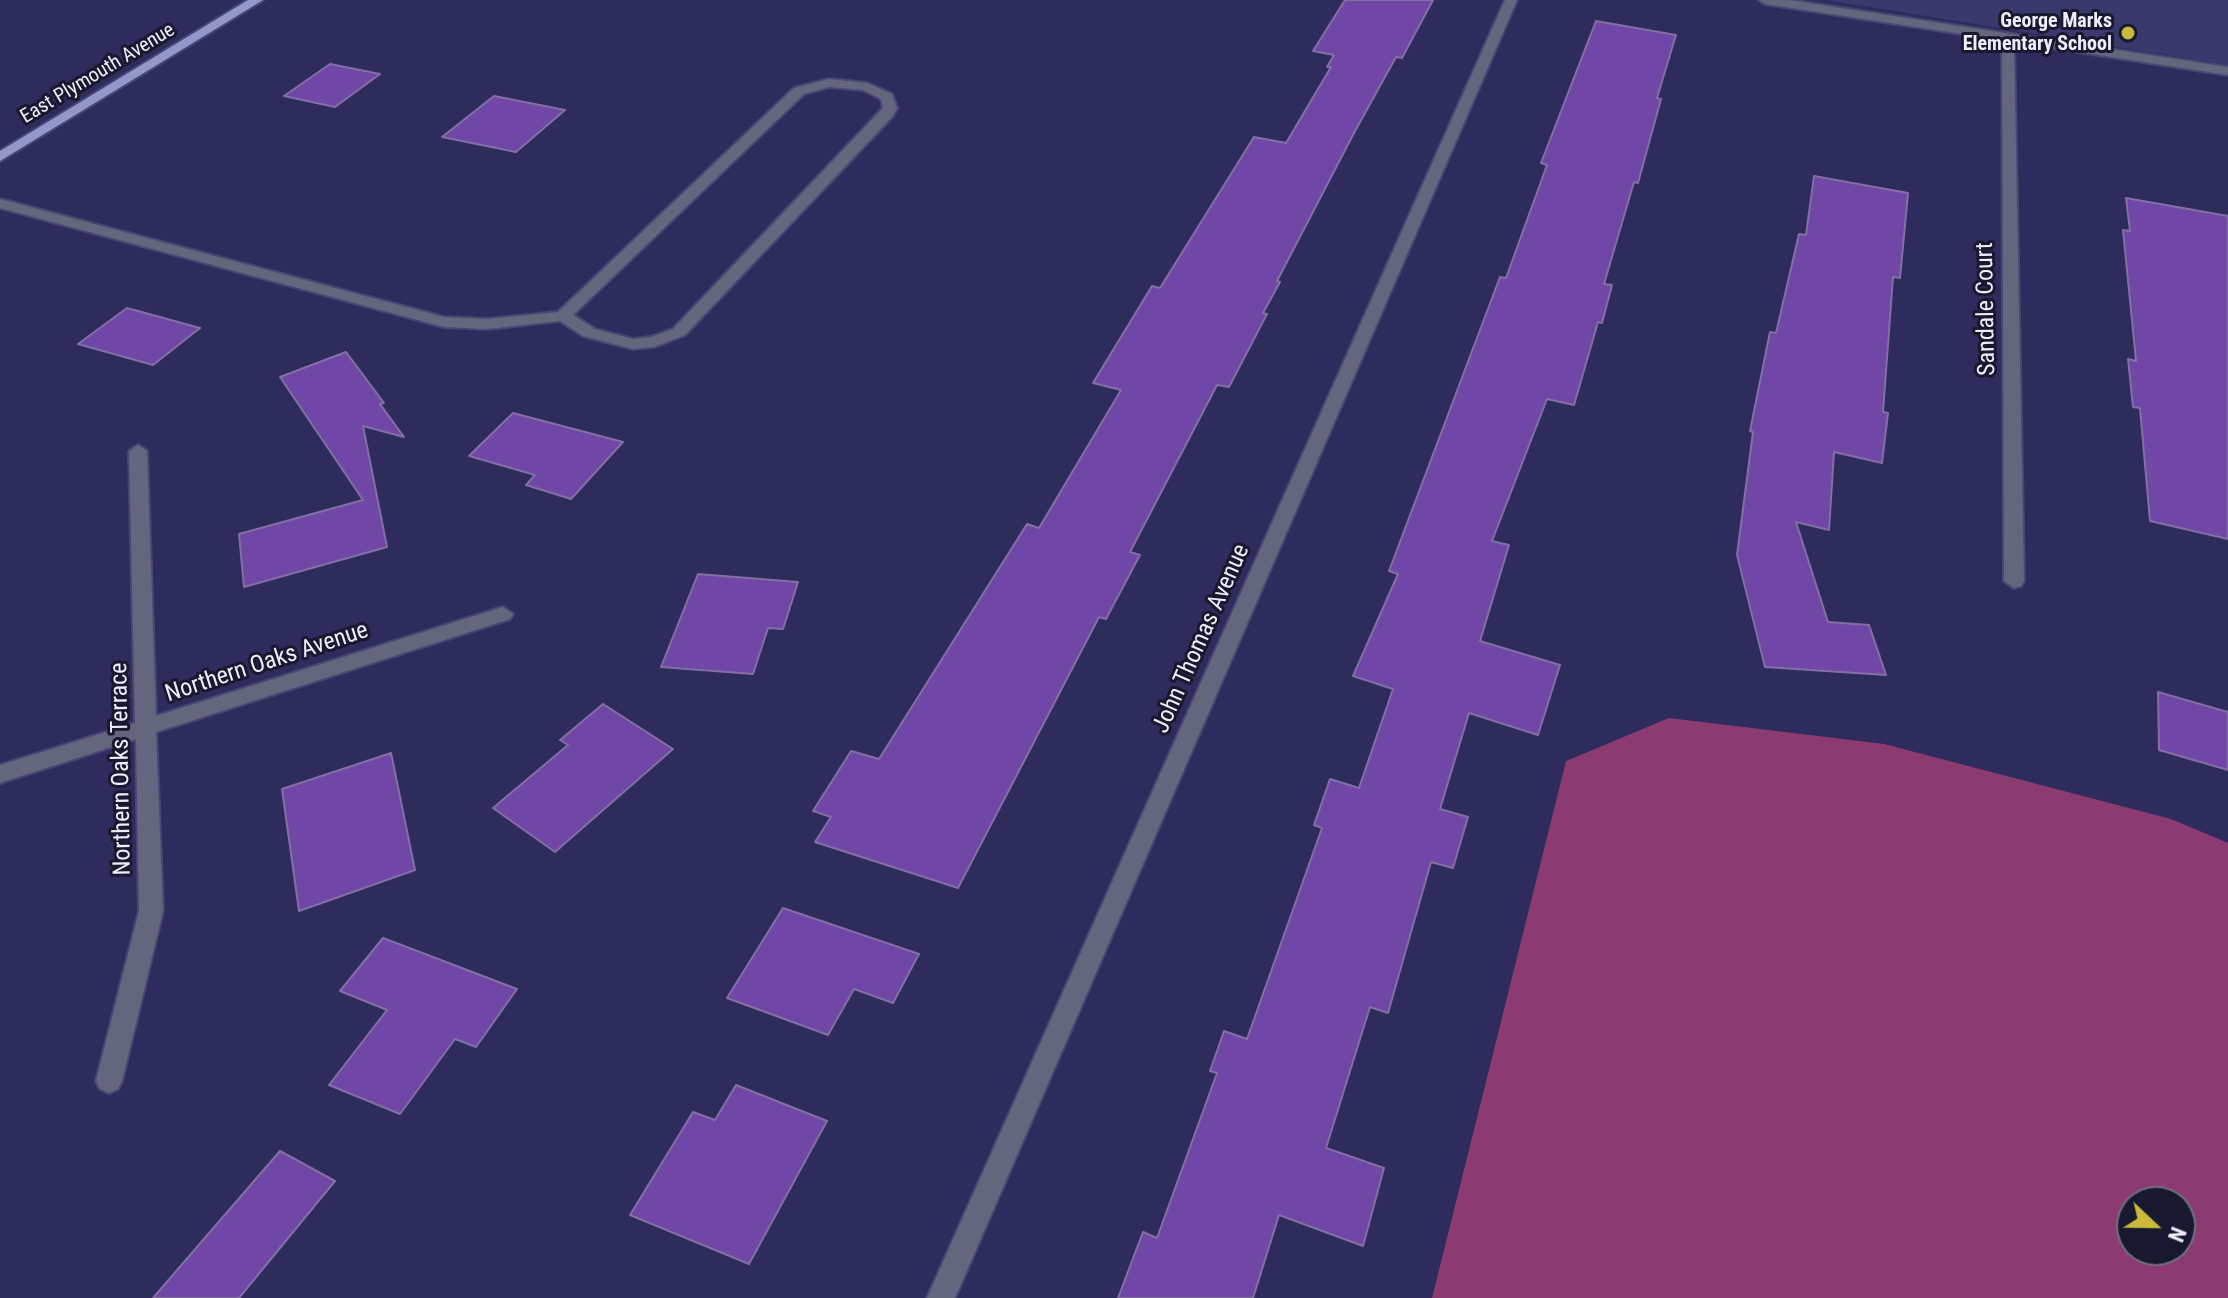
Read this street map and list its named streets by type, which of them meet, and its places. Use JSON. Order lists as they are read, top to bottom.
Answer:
{
  "streets": {
    "main road": ["East Plymouth Avenue"],
    "street": [
      "Sandale Court",
      "John Thomas Avenue",
      "Northern Oaks Avenue",
      "Northern Oaks Terrace"
    ]
  },
  "crossings": [
    ["Northern Oaks Avenue", "Northern Oaks Terrace"]
  ],
  "places": ["George Marks Elementary School"],
  "north": "right"
}
